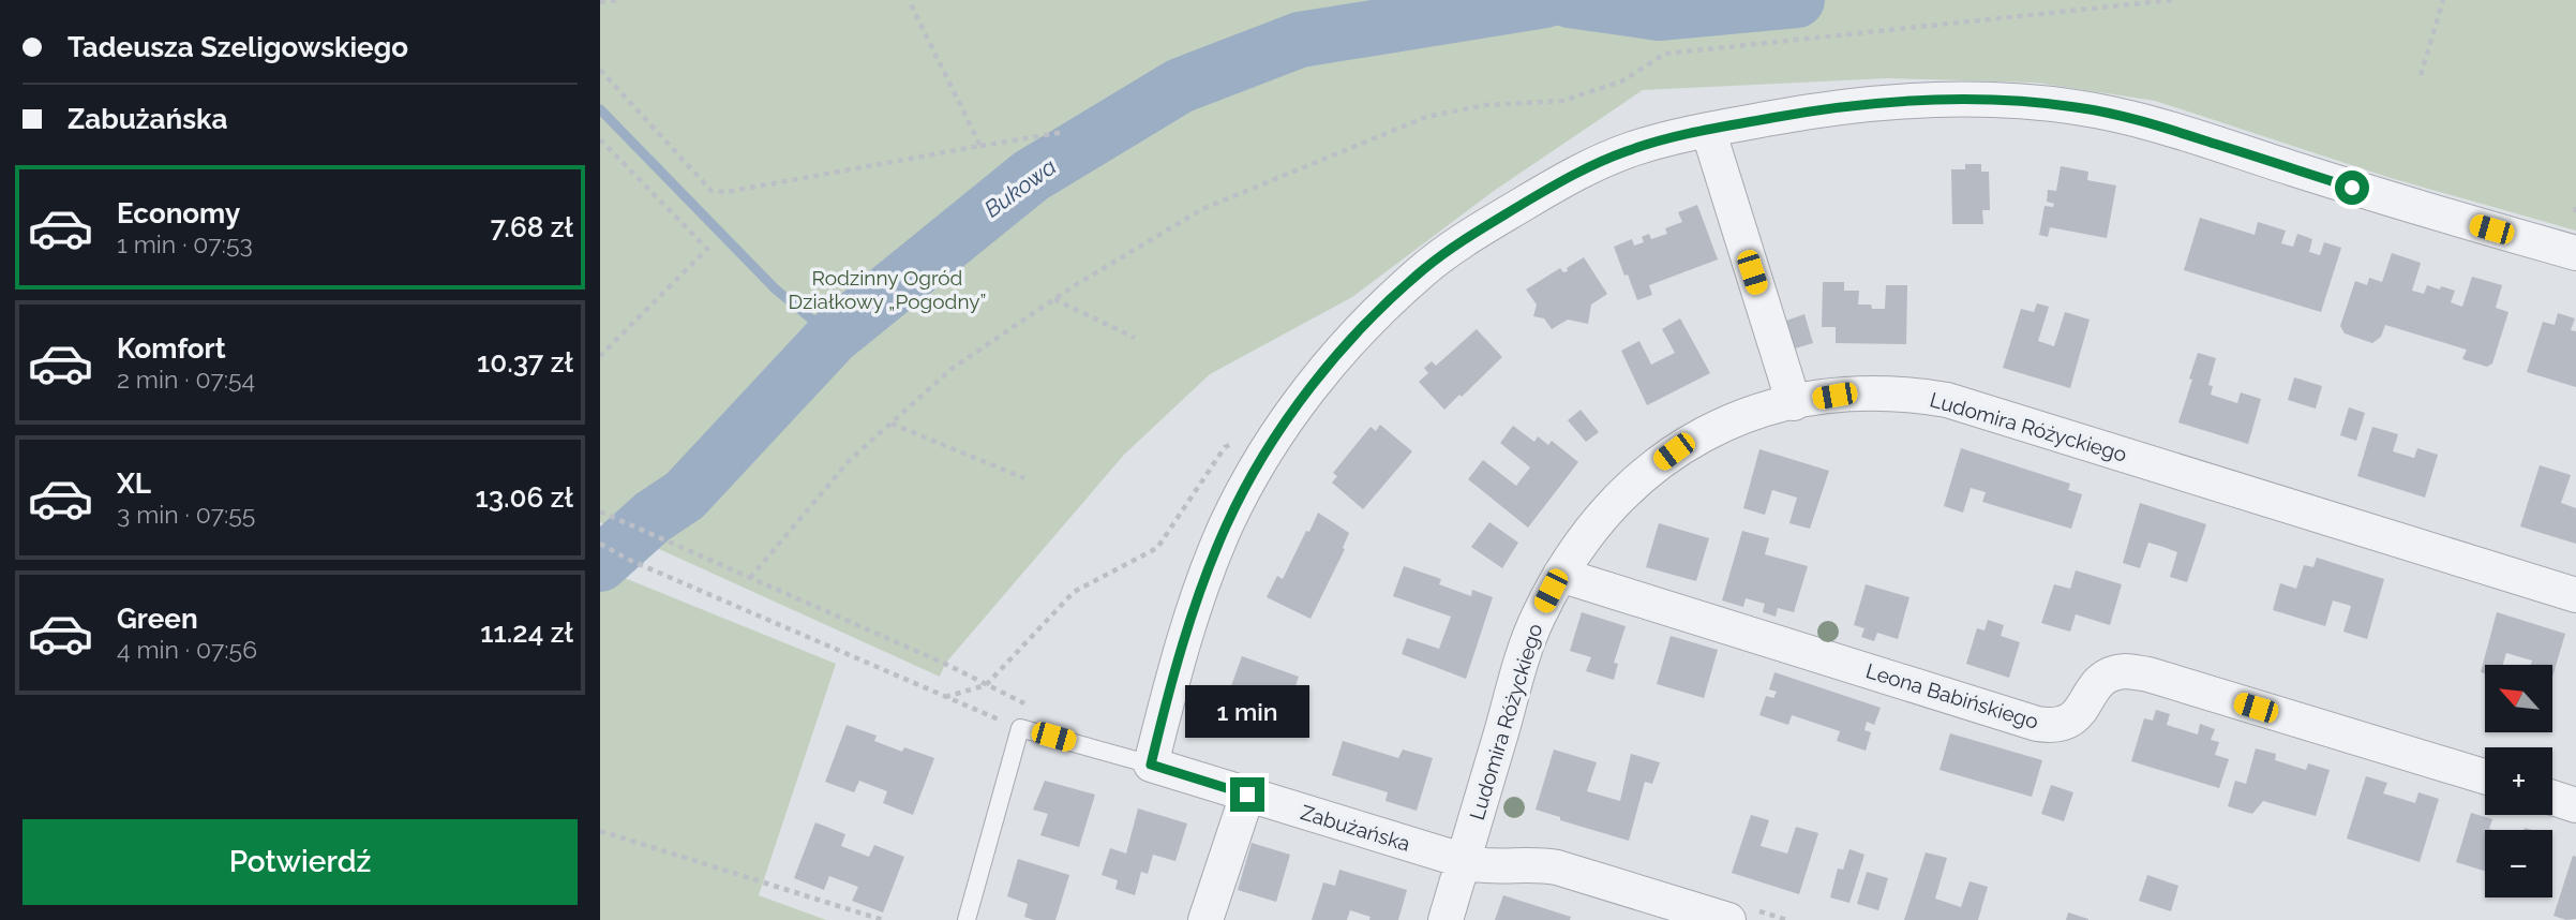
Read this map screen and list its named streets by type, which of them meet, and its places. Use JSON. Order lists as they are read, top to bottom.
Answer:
{
  "streets": {
    "street": ["Ludomira Różyckiego", "Leona Babińskiego", "Zabużańska"]
  },
  "crossings": [
    ["Ludomira Różyckiego", "Leona Babińskiego"],
    ["Ludomira Różyckiego", "Zabużańska"]
  ],
  "water": ["Bukowa"],
  "parks": ["Rodzinny Ogród Działkowy „Pogodny”"],
  "north": "top left",
  "page": {
    "banner": ["Tadeusza Szeligowskiego", "Zabużańska"],
    "list": [
      {
        "name": "Economy",
        "note": "1 min · 07:53",
        "value": "7.68 zł"
      },
      {
        "name": "Komfort",
        "note": "2 min · 07:54",
        "value": "10.37 zł"
      },
      {
        "name": "XL",
        "note": "3 min · 07:55",
        "value": "13.06 zł"
      },
      {
        "name": "Green",
        "note": "4 min · 07:56",
        "value": "11.24 zł"
      }
    ],
    "map_buttons": ["+", "−"],
    "bubble": "1 min",
    "buttons": "Potwierdź"
  }
}
